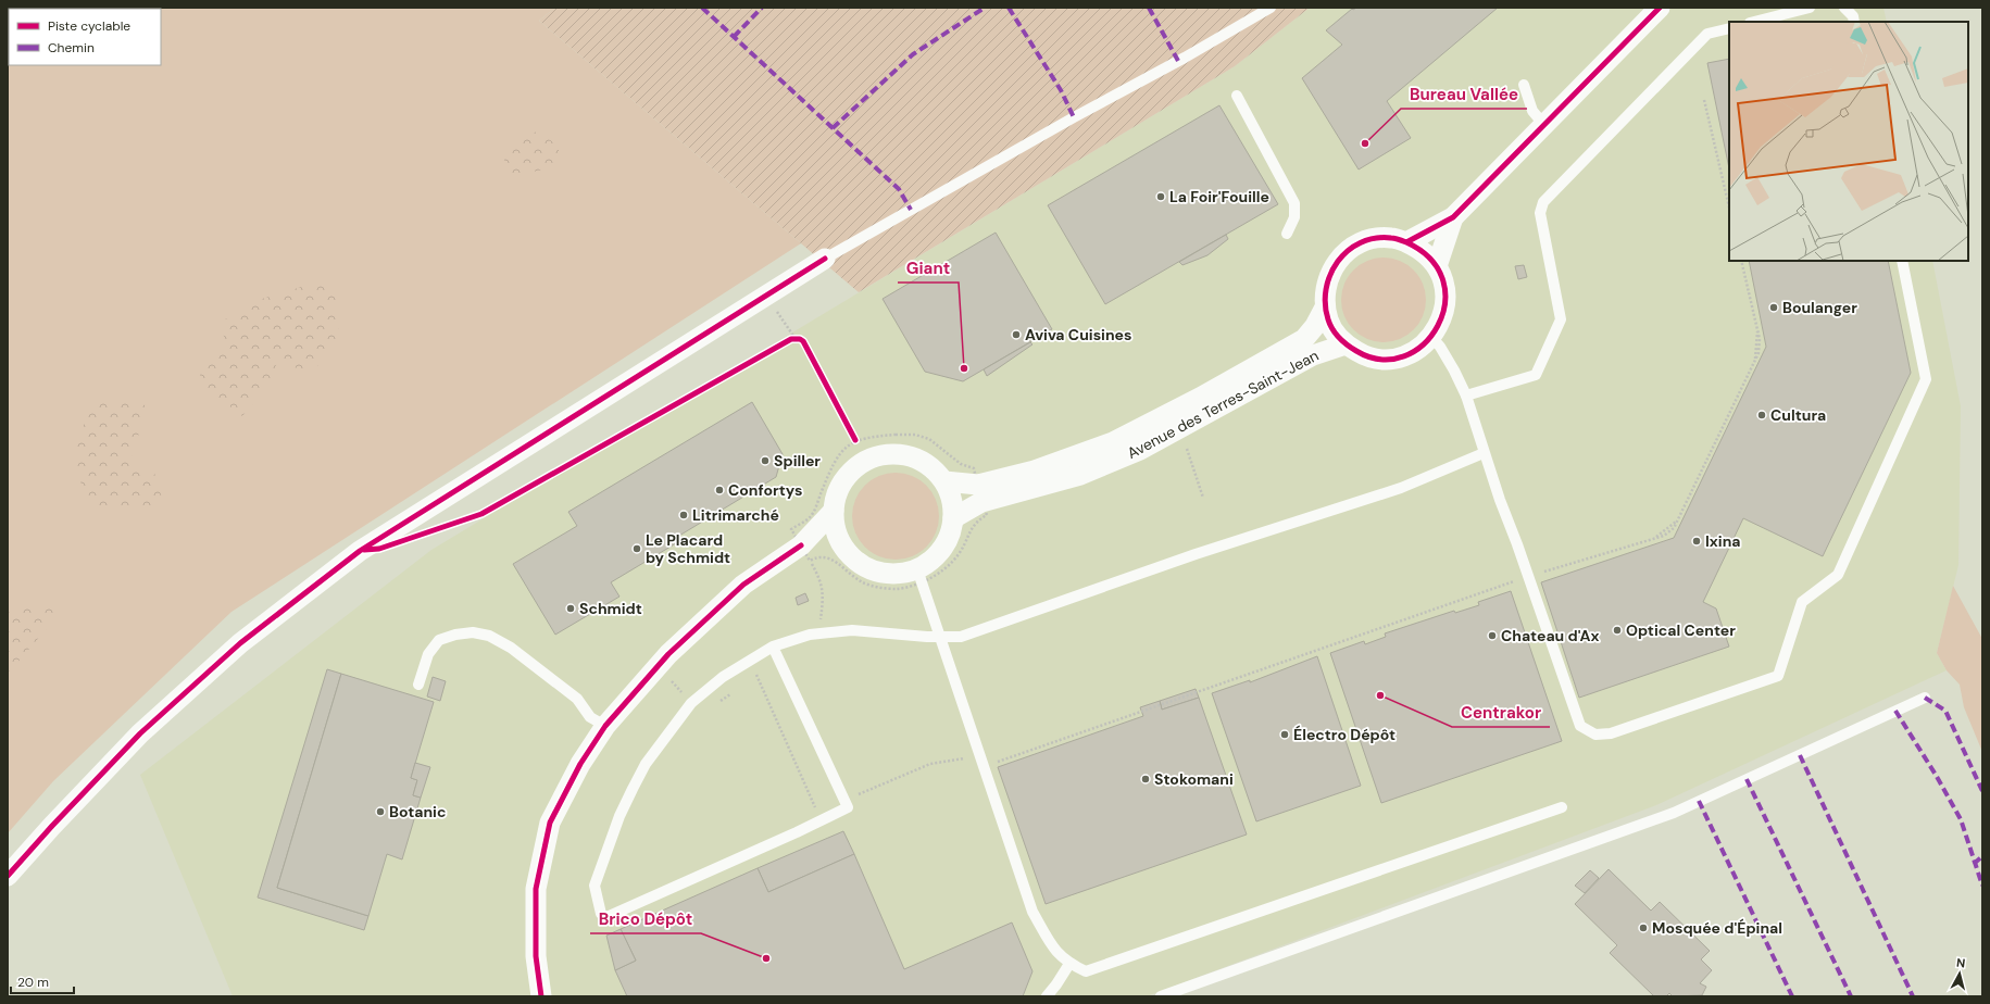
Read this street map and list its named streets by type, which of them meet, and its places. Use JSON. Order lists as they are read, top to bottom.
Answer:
{
  "streets": {
    "street": ["Avenue des Terres-Saint-Jean"]
  },
  "places": [
    "Bureau Vallée",
    "La Foir'Fouille",
    "Boulanger",
    "Aviva Cuisines",
    "Giant",
    "Cultura",
    "Spiller",
    "Confortys",
    "Litrimarché",
    "Ixina",
    "Le Placard by Schmidt",
    "Schmidt",
    "Optical Center",
    "Chateau d'Ax",
    "Centrakor",
    "Électro Dépôt",
    "Stokomani",
    "Botanic",
    "Mosquée d'Épinal",
    "Brico Dépôt"
  ],
  "legend": ["Piste cyclable", "Chemin"],
  "scale_bar": "20 m",
  "north": "top"
}
